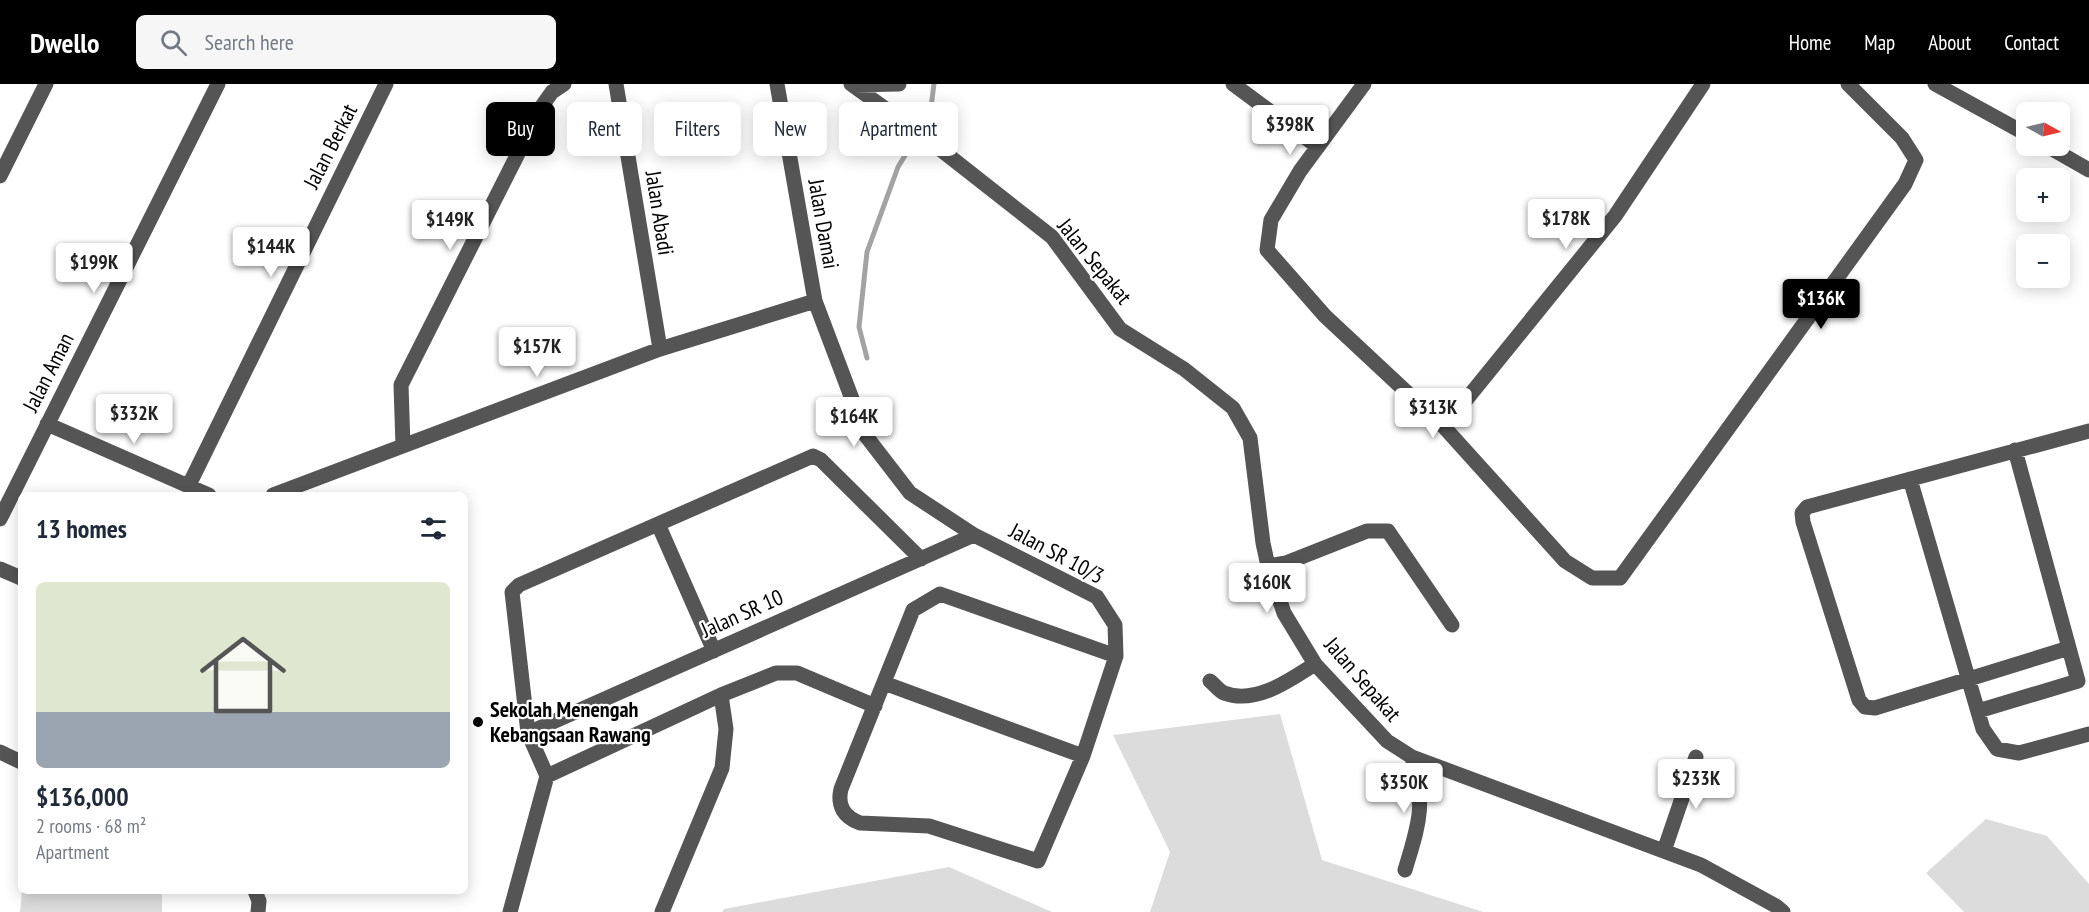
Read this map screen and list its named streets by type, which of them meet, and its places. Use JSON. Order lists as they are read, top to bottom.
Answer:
{
  "streets": {
    "street": [
      "Jalan Berkat",
      "Jalan Abadi",
      "Jalan Damai",
      "Jalan Sepakat",
      "Jalan Aman",
      "Jalan SR 10/3",
      "Jalan SR 10"
    ]
  },
  "crossings": [
    ["Jalan Damai", "Jalan SR 10/3"],
    ["Jalan Damai", "Jalan SR 10"],
    ["Jalan SR 10/3", "Jalan SR 10"]
  ],
  "places": ["Sekolah Menengah Kebangsaan Rawang"],
  "north": "right",
  "page": {
    "header": "Dwello",
    "search": "Search here",
    "nav": [
      "Home",
      "Map",
      "About",
      "Contact"
    ],
    "map_buttons": ["+", "−"],
    "chip": [
      "Buy",
      "Rent",
      "Filters",
      "New",
      "Apartment"
    ],
    "price": [
      "$398K",
      "$178K",
      "$149K",
      "$144K",
      "$199K",
      "$136K",
      "$157K",
      "$313K",
      "$332K",
      "$164K",
      "$160K",
      "$233K",
      "$350K"
    ],
    "heading": "13 homes",
    "list": [
      {
        "name": "$136,000",
        "note": "2 rooms · 68 m² · Apartment"
      }
    ]
  }
}
